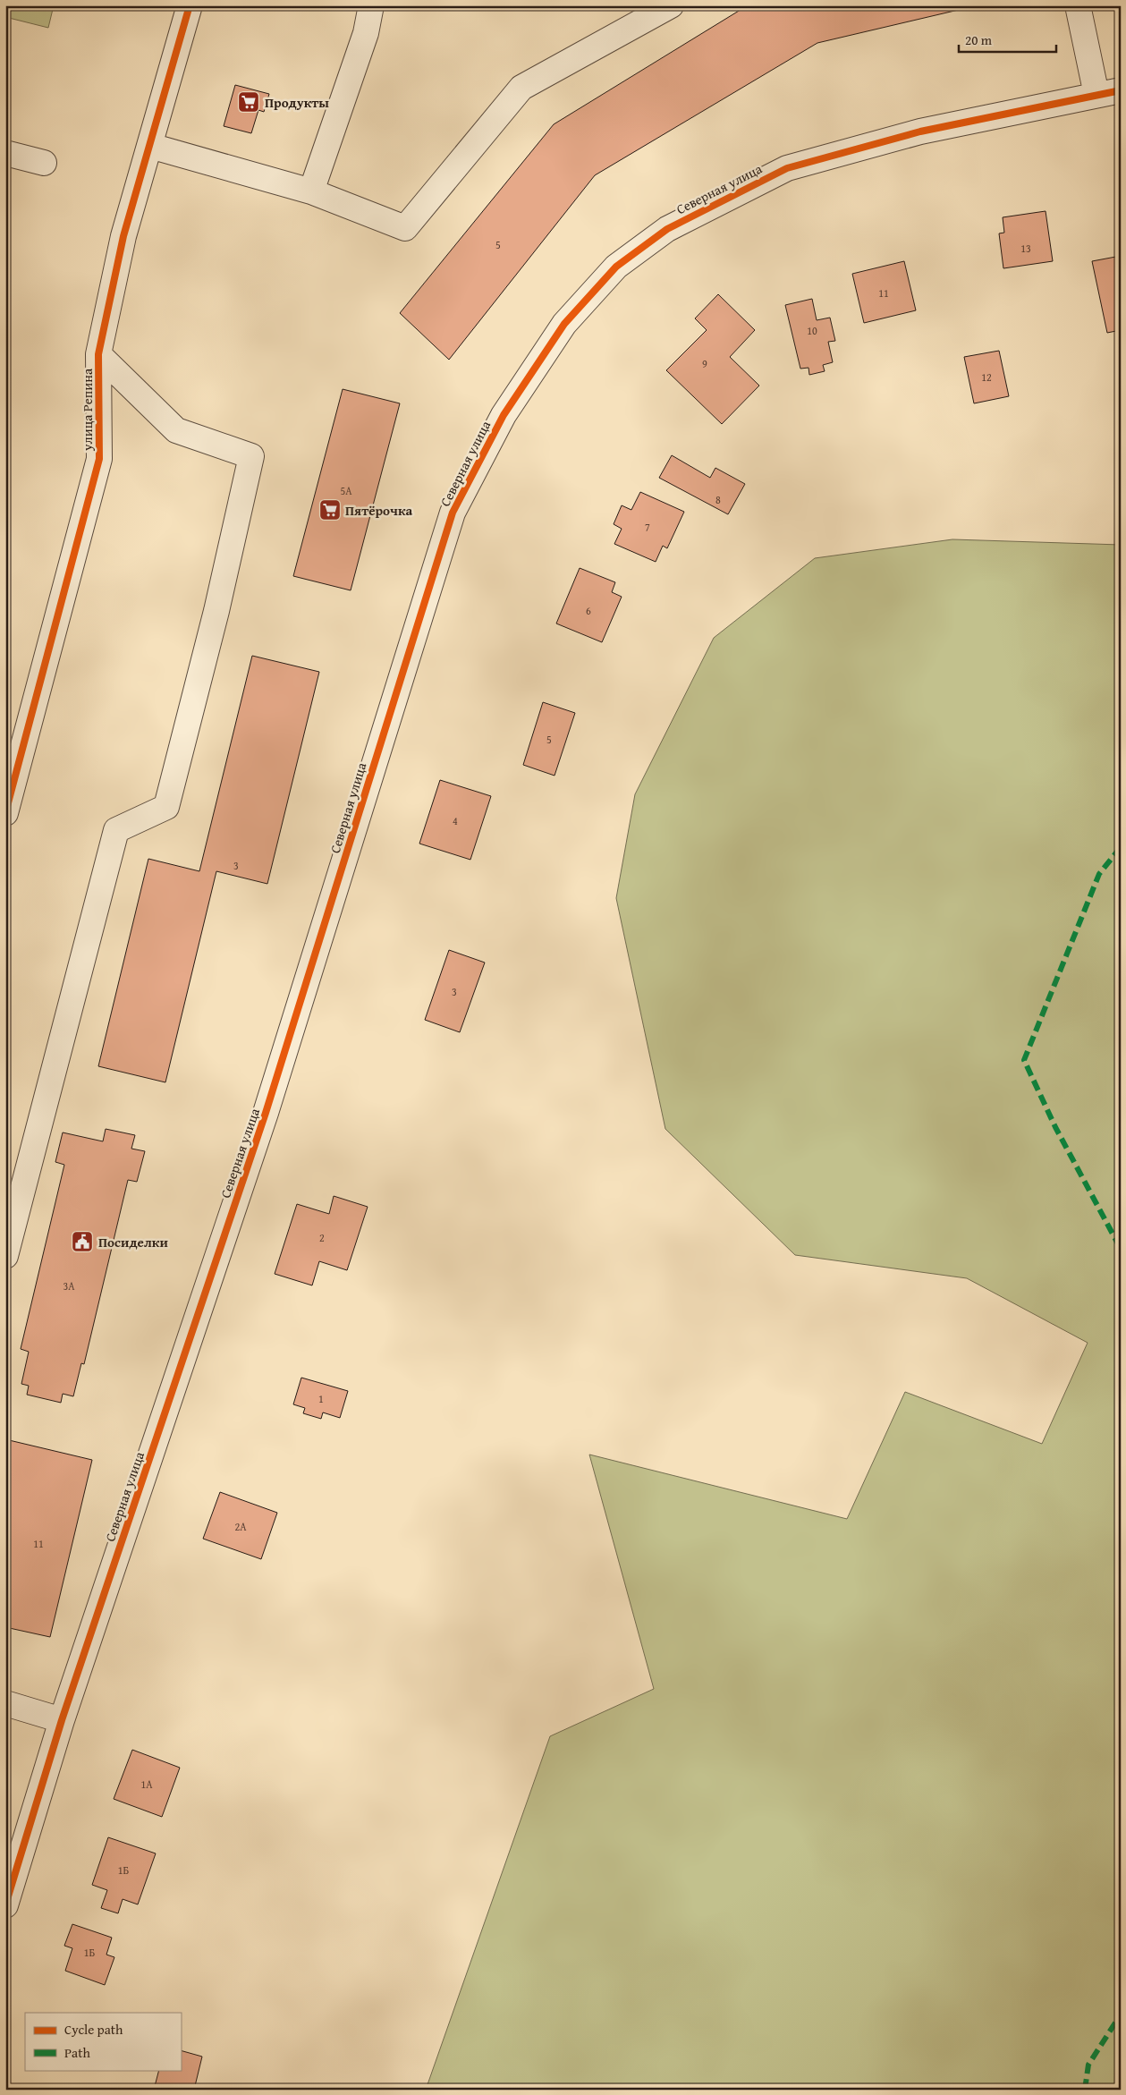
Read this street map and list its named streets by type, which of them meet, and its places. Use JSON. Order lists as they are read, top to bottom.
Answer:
{
  "streets": {
    "street": ["Северная улица", "улица Репина"]
  },
  "places": {
    "supermarket": ["Продукты", "Пятёрочка"],
    "public building": ["Посиделки"]
  },
  "house_numbers": [
    "5",
    "13",
    "11",
    "10",
    "9",
    "12",
    "5А",
    "8",
    "7",
    "6",
    "5",
    "4",
    "3",
    "3",
    "2",
    "3А",
    "1",
    "2А",
    "11",
    "1А",
    "1Б",
    "1Б"
  ],
  "legend": ["Cycle path", "Path"],
  "scale_bar": "20 m"
}
